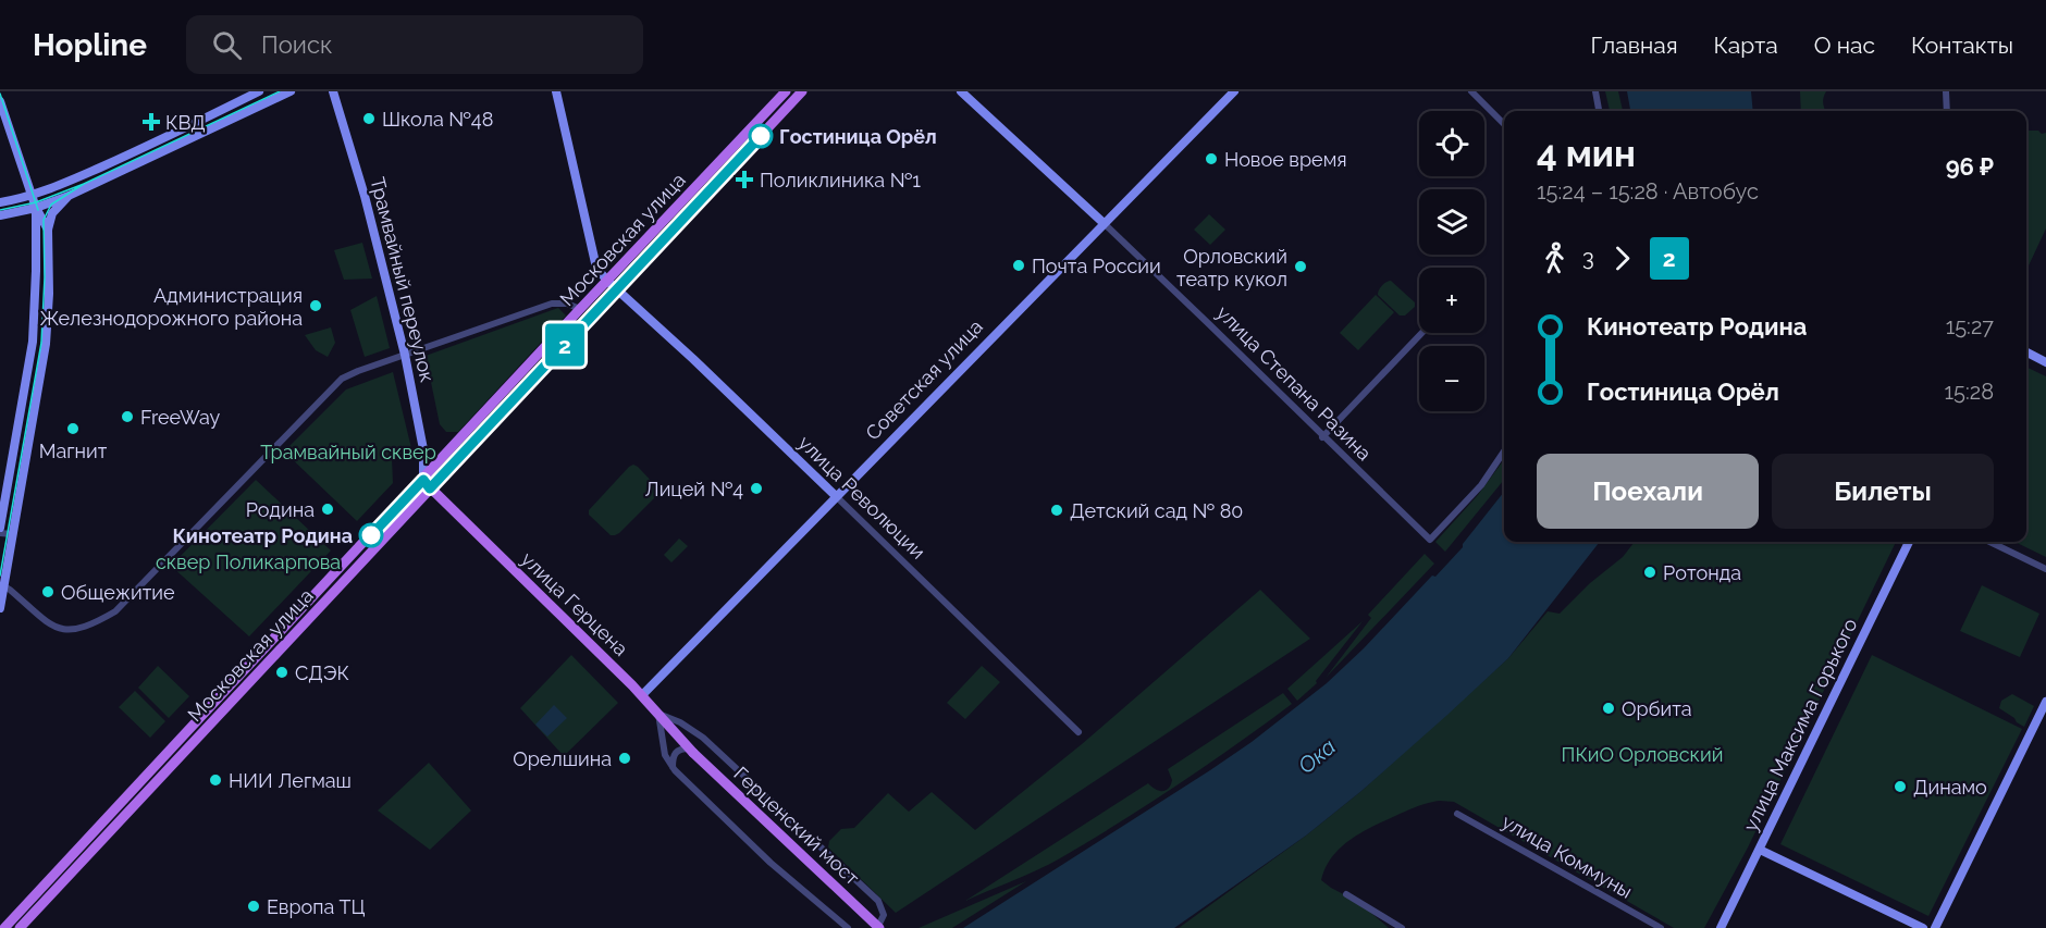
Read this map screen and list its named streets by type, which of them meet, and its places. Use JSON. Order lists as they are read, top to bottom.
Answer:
{
  "streets": {
    "main road": ["Московская улица", "улица Герцена", "Герценский мост"],
    "street": [
      "Трамвайный переулок",
      "Советская улица",
      "улица Степана Разина",
      "улица Революции",
      "улица Максима Горького",
      "улица Коммуны"
    ]
  },
  "crossings": [
    ["Московская улица", "Трамвайный переулок"],
    ["Московская улица", "улица Революции"],
    ["Московская улица", "улица Герцена"],
    ["Трамвайный переулок", "улица Герцена"],
    ["Советская улица", "улица Степана Разина"],
    ["Советская улица", "улица Революции"],
    ["Советская улица", "улица Герцена"],
    ["улица Герцена", "Герценский мост"]
  ],
  "water": ["Ока"],
  "parks": ["Трамвайный сквер", "сквер Поликарпова", "ПКиО Орловский"],
  "places": {
    "other": [
      "Школа №48",
      "Гостиница Орёл",
      "Новое время",
      "Почта России",
      "Орловский театр кукол",
      "Администрация Железнодорожного района",
      "FreeWay",
      "Магнит",
      "Лицей №4",
      "Родина",
      "Детский сад № 80",
      "Кинотеатр Родина",
      "Ротонда",
      "Общежитие",
      "СДЭК",
      "Орбита",
      "Орелшина",
      "НИИ Легмаш",
      "Динамо",
      "Европа ТЦ"
    ],
    "health": ["КВД", "Поликлиника №1"]
  },
  "lines": ["bus line 2"],
  "page": {
    "header": "Hopline",
    "search": "Поиск",
    "nav": [
      "Главная",
      "Карта",
      "О нас",
      "Контакты"
    ],
    "on_map": "2",
    "map_buttons": ["+", "−"],
    "heading": ["4 мин", "15:24 – 15:28 · Автобус", "96 ₽"],
    "legs": ["3", "2"],
    "list": [
      {
        "name": "Кинотеатр Родина",
        "value": "15:27"
      },
      {
        "name": "Гостиница Орёл",
        "value": "15:28"
      }
    ],
    "buttons": ["Поехали", "Билеты"]
  }
}
